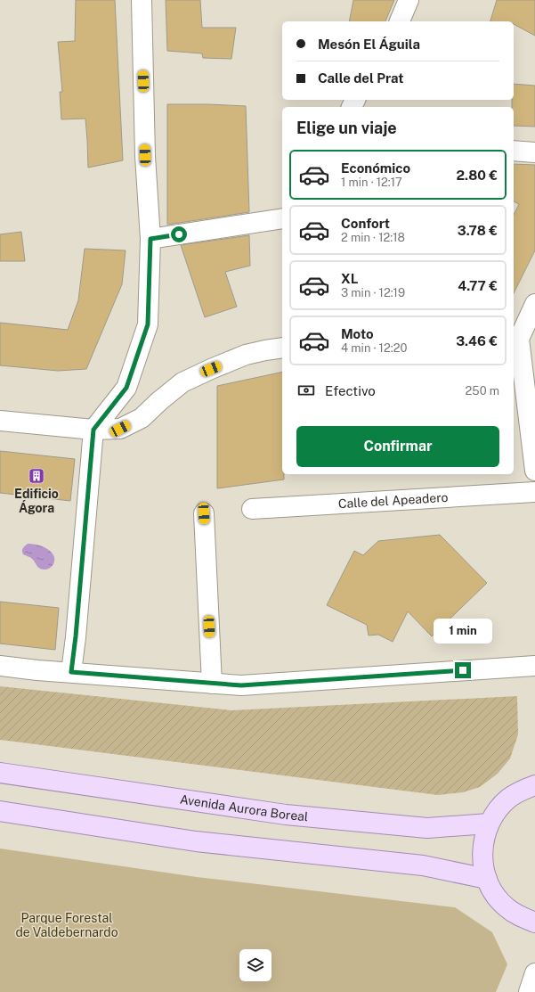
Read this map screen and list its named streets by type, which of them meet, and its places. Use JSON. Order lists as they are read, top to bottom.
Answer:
{
  "streets": {
    "main road": ["Avenida Aurora Boreal"],
    "street": ["Calle del Apeadero"]
  },
  "parks": ["Parque Forestal de Valdebernardo"],
  "places": {
    "building": ["Edificio Ágora"]
  },
  "page": {
    "banner": ["Mesón El Águila", "Calle del Prat"],
    "heading": "Elige un viaje",
    "list": [
      {
        "name": "Económico",
        "note": "1 min · 12:17",
        "value": "2.80 €"
      },
      {
        "name": "Confort",
        "note": "2 min · 12:18",
        "value": "3.78 €"
      },
      {
        "name": "XL",
        "note": "3 min · 12:19",
        "value": "4.77 €"
      },
      {
        "name": "Moto",
        "note": "4 min · 12:20",
        "value": "3.46 €"
      }
    ],
    "pay": ["Efectivo", "250 m"],
    "buttons": "Confirmar",
    "bubble": "1 min"
  }
}
